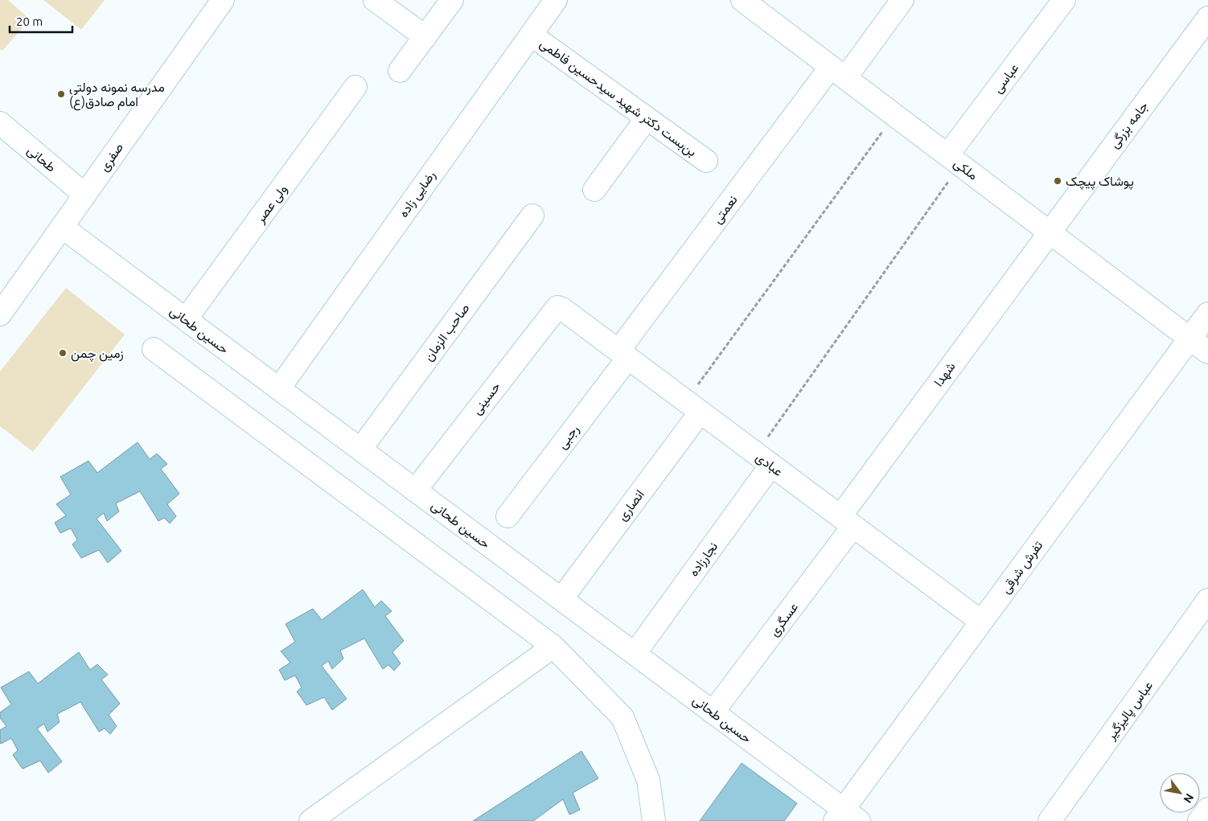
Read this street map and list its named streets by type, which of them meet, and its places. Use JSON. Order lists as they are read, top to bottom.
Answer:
{
  "streets": {
    "street": [
      "عباسی",
      "بن‌بست دکتر شهید سیدحسین فاطمی",
      "جامه بزرگی",
      "صفری",
      "طحانی",
      "ملکی",
      "رضایی زاده",
      "ولی عصر",
      "نعمتی",
      "حسین طحانی",
      "صاحب الزمان",
      "شهدا",
      "حسینی",
      "رجبی",
      "عبادی",
      "انصاری",
      "نجارزاده",
      "تفرش شرقی",
      "عسگری",
      "عباس پالیزگیر"
    ]
  },
  "crossings": [
    ["عباسی", "ملکی"],
    ["بن‌بست دکتر شهید سیدحسین فاطمی", "رضایی زاده"],
    ["جامه بزرگی", "ملکی"],
    ["جامه بزرگی", "شهدا"],
    ["صفری", "طحانی"],
    ["صفری", "حسین طحانی"],
    ["ملکی", "نعمتی"],
    ["ملکی", "شهدا"],
    ["ملکی", "تفرش شرقی"],
    ["رضایی زاده", "حسین طحانی"],
    ["ولی عصر", "حسین طحانی"],
    ["نعمتی", "رجبی"],
    ["نعمتی", "عبادی"],
    ["حسین طحانی", "صاحب الزمان"],
    ["حسین طحانی", "حسینی"],
    ["حسین طحانی", "انصاری"],
    ["حسین طحانی", "نجارزاده"],
    ["حسین طحانی", "تفرش شرقی"],
    ["حسین طحانی", "عسگری"],
    ["شهدا", "عبادی"],
    ["شهدا", "عسگری"],
    ["حسینی", "عبادی"],
    ["رجبی", "عبادی"],
    ["عبادی", "انصاری"],
    ["عبادی", "نجارزاده"],
    ["عبادی", "تفرش شرقی"],
    ["عبادی", "عسگری"]
  ],
  "places": ["مدرسه نمونه دولتی امام صادق(ع)", "پوشاک پیچک", "زمین چمن"],
  "scale_bar": "20 m",
  "north": "bottom right"
}
